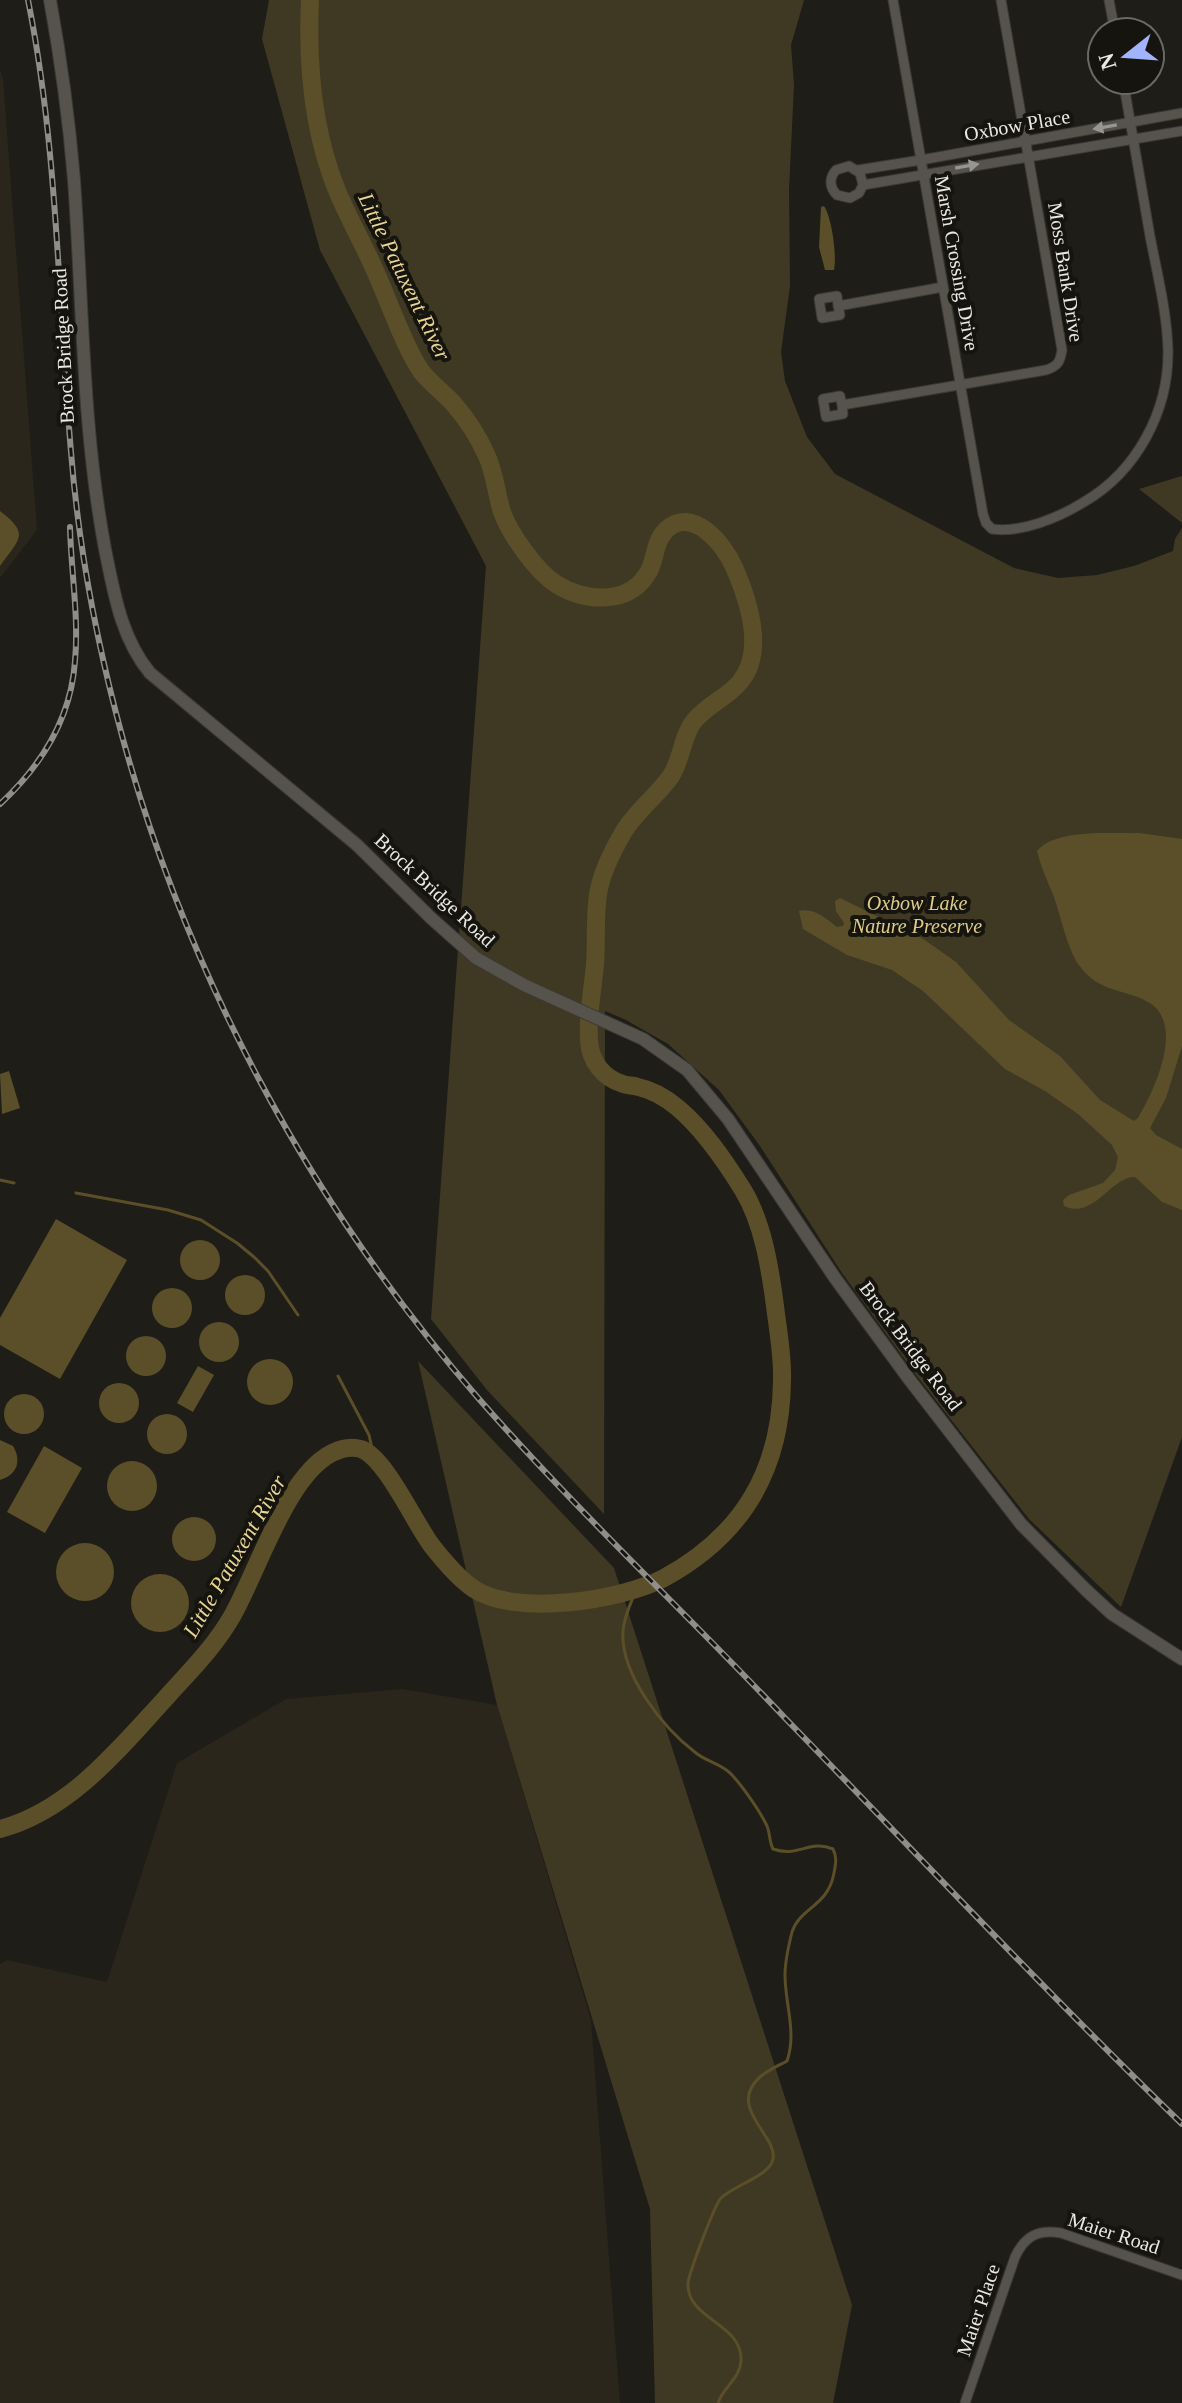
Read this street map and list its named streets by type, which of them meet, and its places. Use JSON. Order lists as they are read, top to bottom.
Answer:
{
  "streets": {
    "street": [
      "Oxbow Place",
      "Marsh Crossing Drive",
      "Moss Bank Drive",
      "Brock Bridge Road",
      "Maier Road",
      "Maier Place"
    ]
  },
  "crossings": [
    ["Oxbow Place", "Marsh Crossing Drive"],
    ["Oxbow Place", "Moss Bank Drive"],
    ["Marsh Crossing Drive", "Moss Bank Drive"],
    ["Maier Road", "Maier Place"]
  ],
  "water": ["Little Patuxent River"],
  "parks": ["Oxbow Lake Nature Preserve"],
  "north": "left"
}
